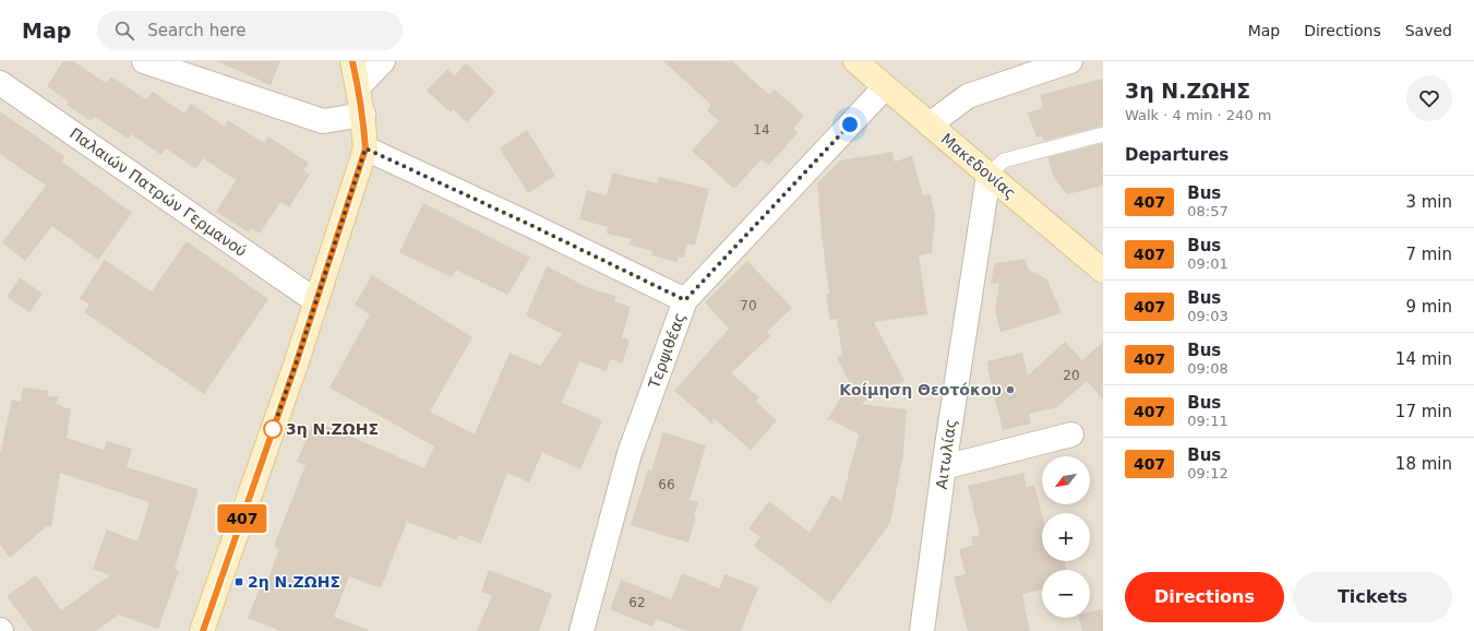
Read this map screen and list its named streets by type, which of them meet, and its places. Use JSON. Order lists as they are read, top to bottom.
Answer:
{
  "streets": {
    "street": [
      "Μακεδονίας",
      "Παλαιών Πατρών Γερμανού",
      "Τερψιθέας",
      "Αιτωλίας"
    ]
  },
  "crossings": [
    ["Μακεδονίας", "Τερψιθέας"],
    ["Μακεδονίας", "Αιτωλίας"]
  ],
  "places": {
    "other": ["Κοίμηση Θεοτόκου", "3η Ν.ΖΩΗΣ"],
    "transit": ["2η Ν.ΖΩΗΣ"]
  },
  "lines": ["bus line 407"],
  "house_numbers": [
    "14",
    "70",
    "20",
    "66",
    "62"
  ],
  "north": "bottom left",
  "page": {
    "header": "Map",
    "search": "Search here",
    "nav": ["Map", "Directions", "Saved"],
    "on_map": "407",
    "heading": [
      ["3η Ν.ΖΩΗΣ", "Walk · 4 min · 240 m"],
      "Departures"
    ],
    "list": [
      {
        "mark": "407",
        "name": "Bus",
        "note": "08:57",
        "value": "3 min"
      },
      {
        "mark": "407",
        "name": "Bus",
        "note": "09:01",
        "value": "7 min"
      },
      {
        "mark": "407",
        "name": "Bus",
        "note": "09:03",
        "value": "9 min"
      },
      {
        "mark": "407",
        "name": "Bus",
        "note": "09:08",
        "value": "14 min"
      },
      {
        "mark": "407",
        "name": "Bus",
        "note": "09:11",
        "value": "17 min"
      },
      {
        "mark": "407",
        "name": "Bus",
        "note": "09:12",
        "value": "18 min"
      }
    ],
    "map_buttons": ["+", "−"],
    "buttons": ["Directions", "Tickets"]
  }
}
